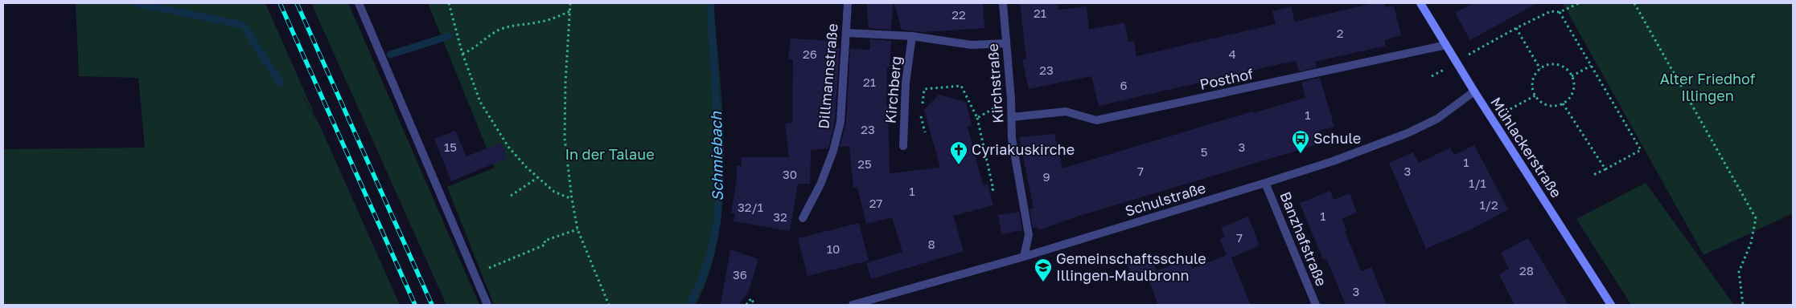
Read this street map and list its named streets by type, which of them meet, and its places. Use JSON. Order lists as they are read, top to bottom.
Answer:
{
  "streets": {
    "street": [
      "Dillmannstraße",
      "Posthof",
      "Kirchstraße",
      "Kirchberg",
      "Mühlackerstraße",
      "Schulstraße",
      "Banzhafstraße"
    ]
  },
  "crossings": [
    ["Dillmannstraße", "Kirchberg"],
    ["Posthof", "Kirchstraße"],
    ["Posthof", "Mühlackerstraße"],
    ["Kirchstraße", "Kirchberg"],
    ["Kirchstraße", "Schulstraße"],
    ["Mühlackerstraße", "Schulstraße"],
    ["Schulstraße", "Banzhafstraße"]
  ],
  "water": ["Schmiebach"],
  "parks": ["Alter Friedhof Illingen", "In der Talaue"],
  "places": {
    "bus stop": ["Schule"],
    "church": ["Cyriakuskirche"],
    "school or university": ["Gemeinschaftsschule Illingen-Maulbronn"]
  },
  "house_numbers": [
    "21",
    "22",
    "2",
    "26",
    "4",
    "23",
    "21",
    "6",
    "1",
    "23",
    "15",
    "3",
    "5",
    "1",
    "25",
    "7",
    "3",
    "30",
    "9",
    "1/1",
    "1",
    "27",
    "1/2",
    "32/1",
    "1",
    "32",
    "7",
    "8",
    "10",
    "28",
    "36",
    "3"
  ]
}
